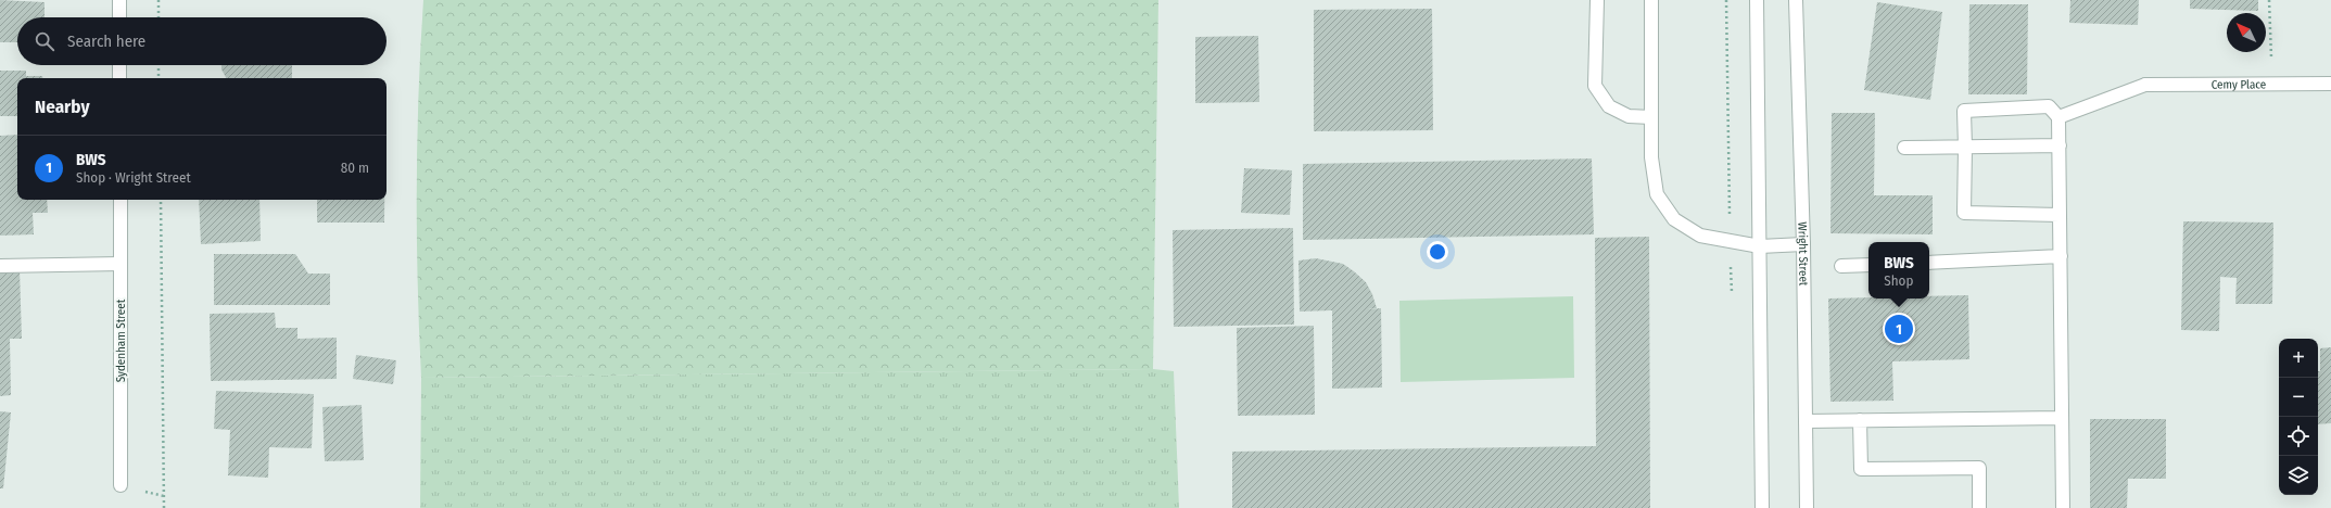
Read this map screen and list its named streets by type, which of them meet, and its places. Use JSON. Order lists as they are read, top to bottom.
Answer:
{
  "streets": {
    "street": ["Cemy Place", "Wright Street", "Sydenham Street"]
  },
  "north": "top left",
  "page": {
    "search": "Search here",
    "heading": "Nearby",
    "list": [
      {
        "mark": "1",
        "name": "BWS",
        "note": "Shop · Wright Street",
        "value": "80 m"
      }
    ],
    "popup": ["BWS", "Shop"],
    "pins": "1",
    "map_buttons": ["+", "−"]
  }
}
